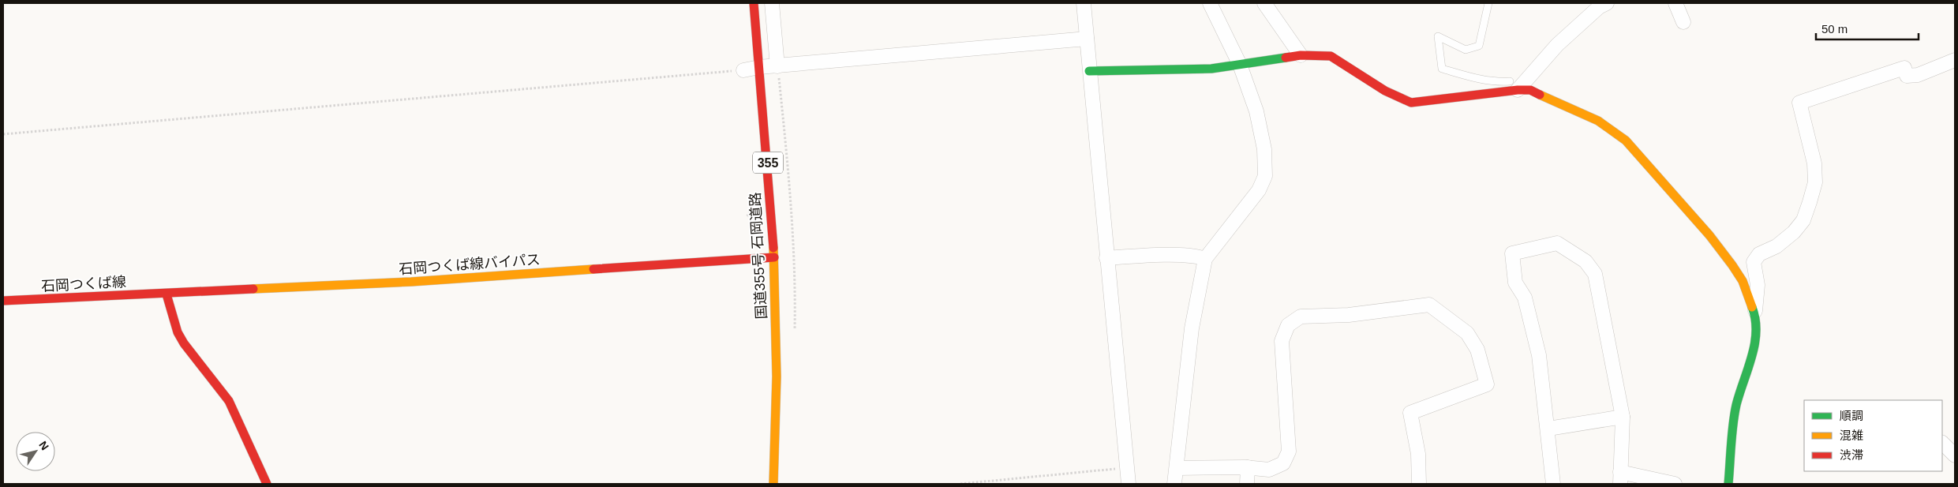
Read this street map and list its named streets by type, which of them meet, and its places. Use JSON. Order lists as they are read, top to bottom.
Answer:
{
  "streets": {
    "main road": [
      "355",
      "国道355号 石岡道路",
      "石岡つくば線バイパス",
      "石岡つくば線"
    ]
  },
  "crossings": [
    ["国道355号 石岡道路", "石岡つくば線バイパス"],
    ["石岡つくば線バイパス", "石岡つくば線"]
  ],
  "legend": ["順調", "混雑", "渋滞"],
  "scale_bar": "50 m",
  "north": "top right"
}
